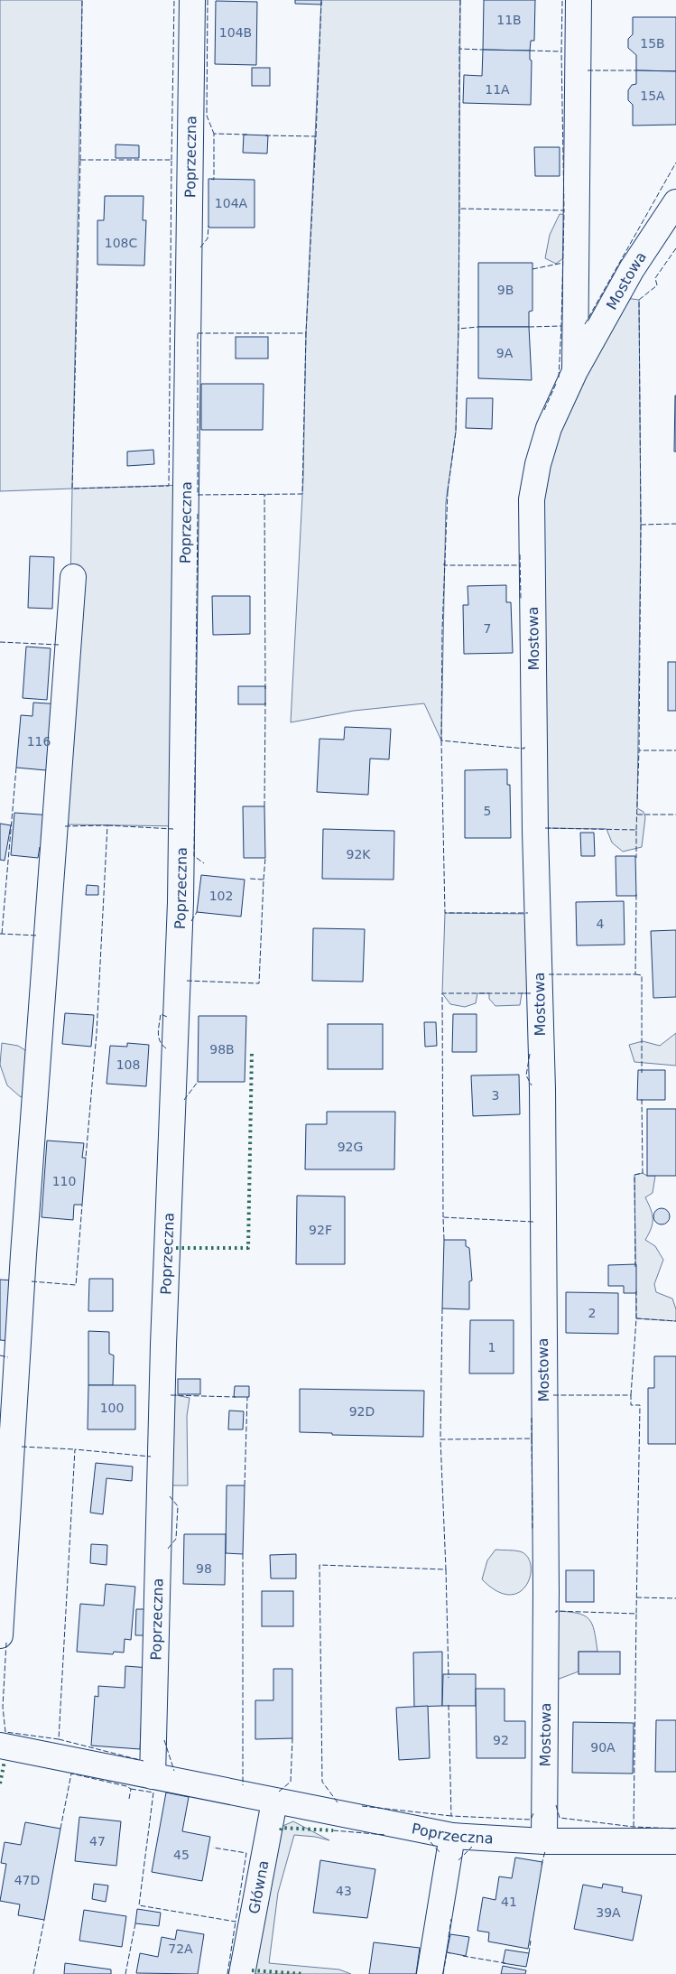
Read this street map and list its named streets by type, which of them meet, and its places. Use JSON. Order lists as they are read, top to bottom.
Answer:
{
  "streets": {
    "street": ["Poprzeczna", "Mostowa", "Główna"]
  },
  "crossings": [
    ["Poprzeczna", "Mostowa"],
    ["Poprzeczna", "Główna"]
  ],
  "house_numbers": [
    "11B",
    "104B",
    "15B",
    "11A",
    "15A",
    "104A",
    "108C",
    "9B",
    "9A",
    "7",
    "116",
    "5",
    "92K",
    "102",
    "4",
    "98B",
    "108",
    "3",
    "92G",
    "110",
    "92F",
    "2",
    "1",
    "100",
    "92D",
    "98",
    "92",
    "90A",
    "47",
    "45",
    "47D",
    "43",
    "41",
    "39A",
    "72A"
  ]
}
